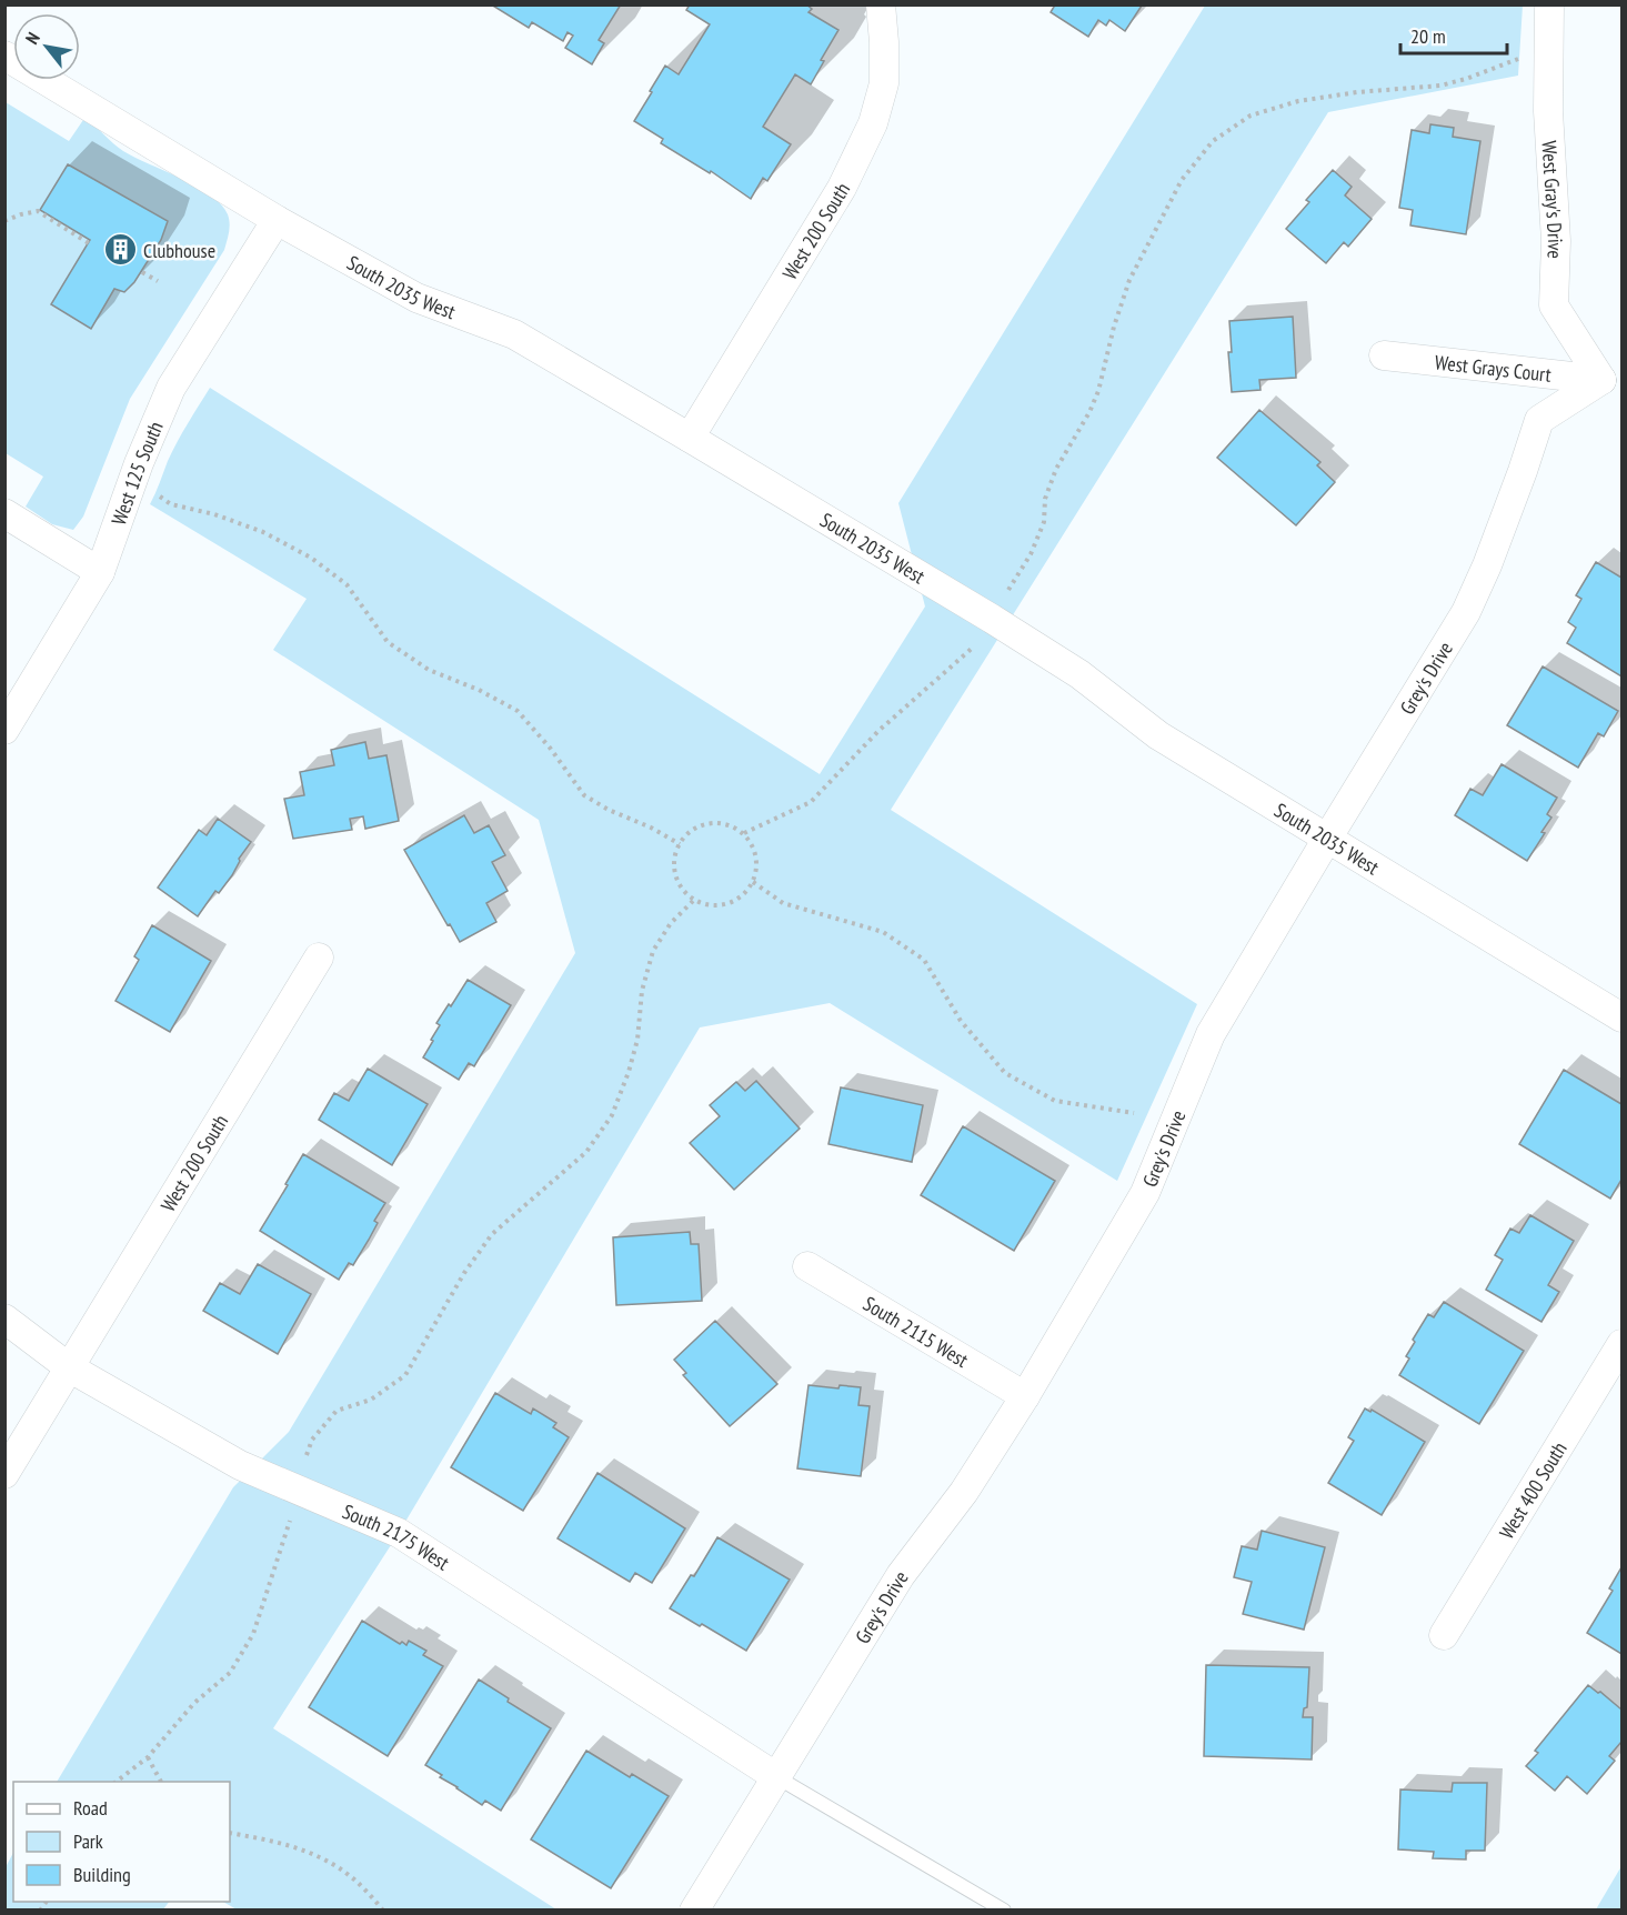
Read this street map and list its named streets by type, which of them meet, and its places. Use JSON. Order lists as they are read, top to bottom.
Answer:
{
  "streets": {
    "street": [
      "West Gray's Drive",
      "West 200 South",
      "South 2035 West",
      "West Grays Court",
      "West 125 South",
      "Grey's Drive",
      "South 2115 West",
      "West 400 South",
      "South 2175 West"
    ]
  },
  "crossings": [
    ["West Gray's Drive", "West Grays Court"],
    ["West Gray's Drive", "Grey's Drive"],
    ["West 200 South", "South 2035 West"],
    ["West 200 South", "South 2175 West"],
    ["South 2035 West", "West 125 South"],
    ["South 2035 West", "Grey's Drive"],
    ["West Grays Court", "Grey's Drive"],
    ["Grey's Drive", "South 2115 West"],
    ["Grey's Drive", "South 2175 West"]
  ],
  "places": {
    "building": ["Clubhouse"]
  },
  "legend": ["Road", "Park", "Building"],
  "scale_bar": "20 m",
  "north": "top left"
}
